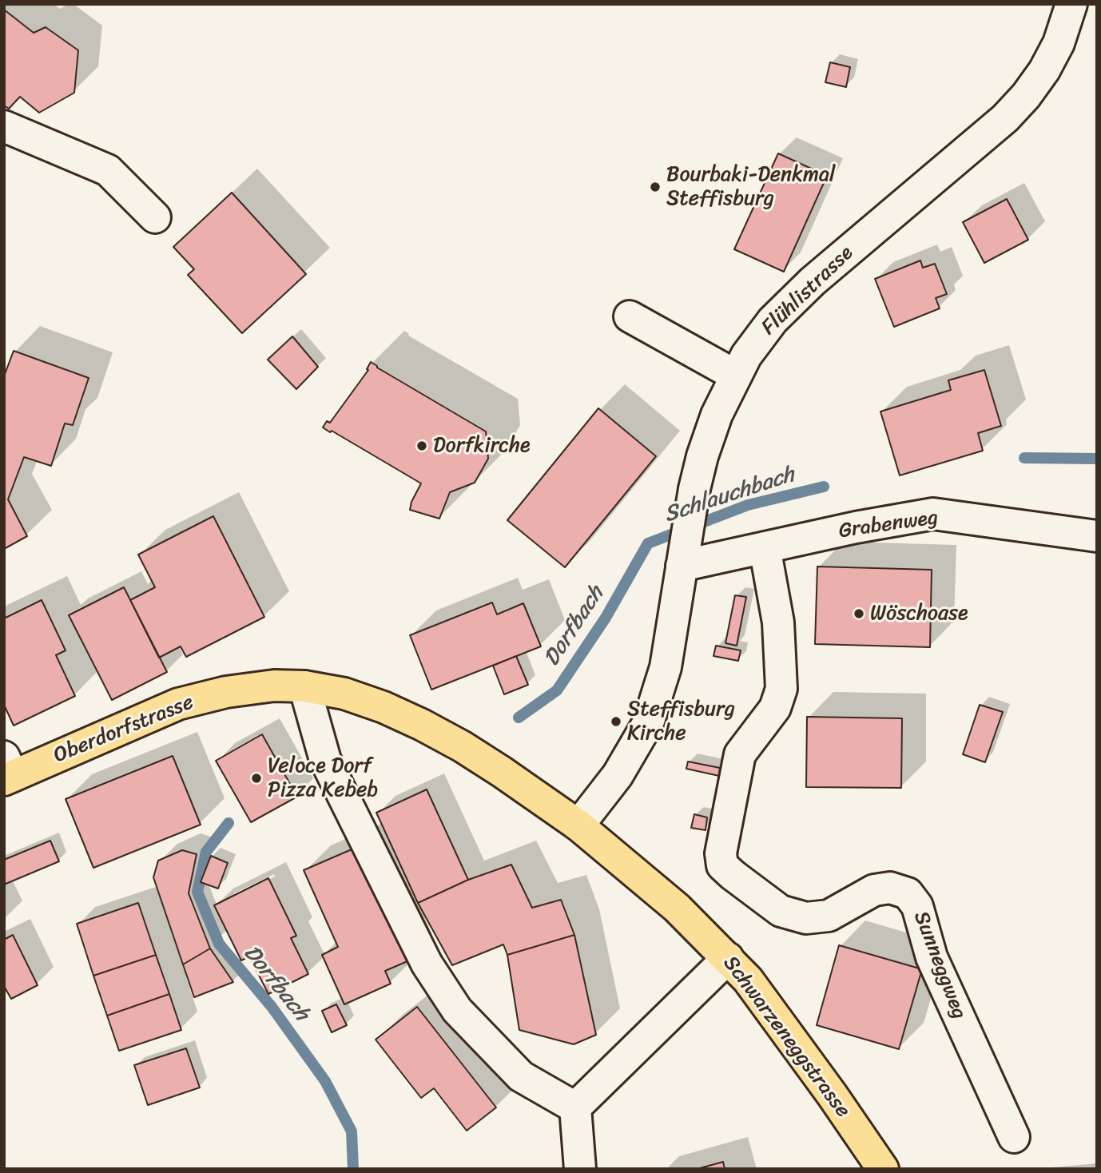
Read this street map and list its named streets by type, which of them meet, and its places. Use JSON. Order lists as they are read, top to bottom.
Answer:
{
  "streets": {
    "main road": ["Oberdorfstrasse", "Schwarzeneggstrasse"],
    "street": ["Flühlistrasse", "Grabenweg", "Sunneggweg"]
  },
  "crossings": [
    ["Flühlistrasse", "Grabenweg"],
    ["Flühlistrasse", "Oberdorfstrasse"],
    ["Flühlistrasse", "Schwarzeneggstrasse"],
    ["Grabenweg", "Sunneggweg"],
    ["Oberdorfstrasse", "Schwarzeneggstrasse"]
  ],
  "water": ["Schlauchbach", "Dorfbach"],
  "places": [
    "Bourbaki-Denkmal Steffisburg",
    "Dorfkirche",
    "Wöschoase",
    "Steffisburg Kirche",
    "Veloce Dorf Pizza Kebeb"
  ]
}
